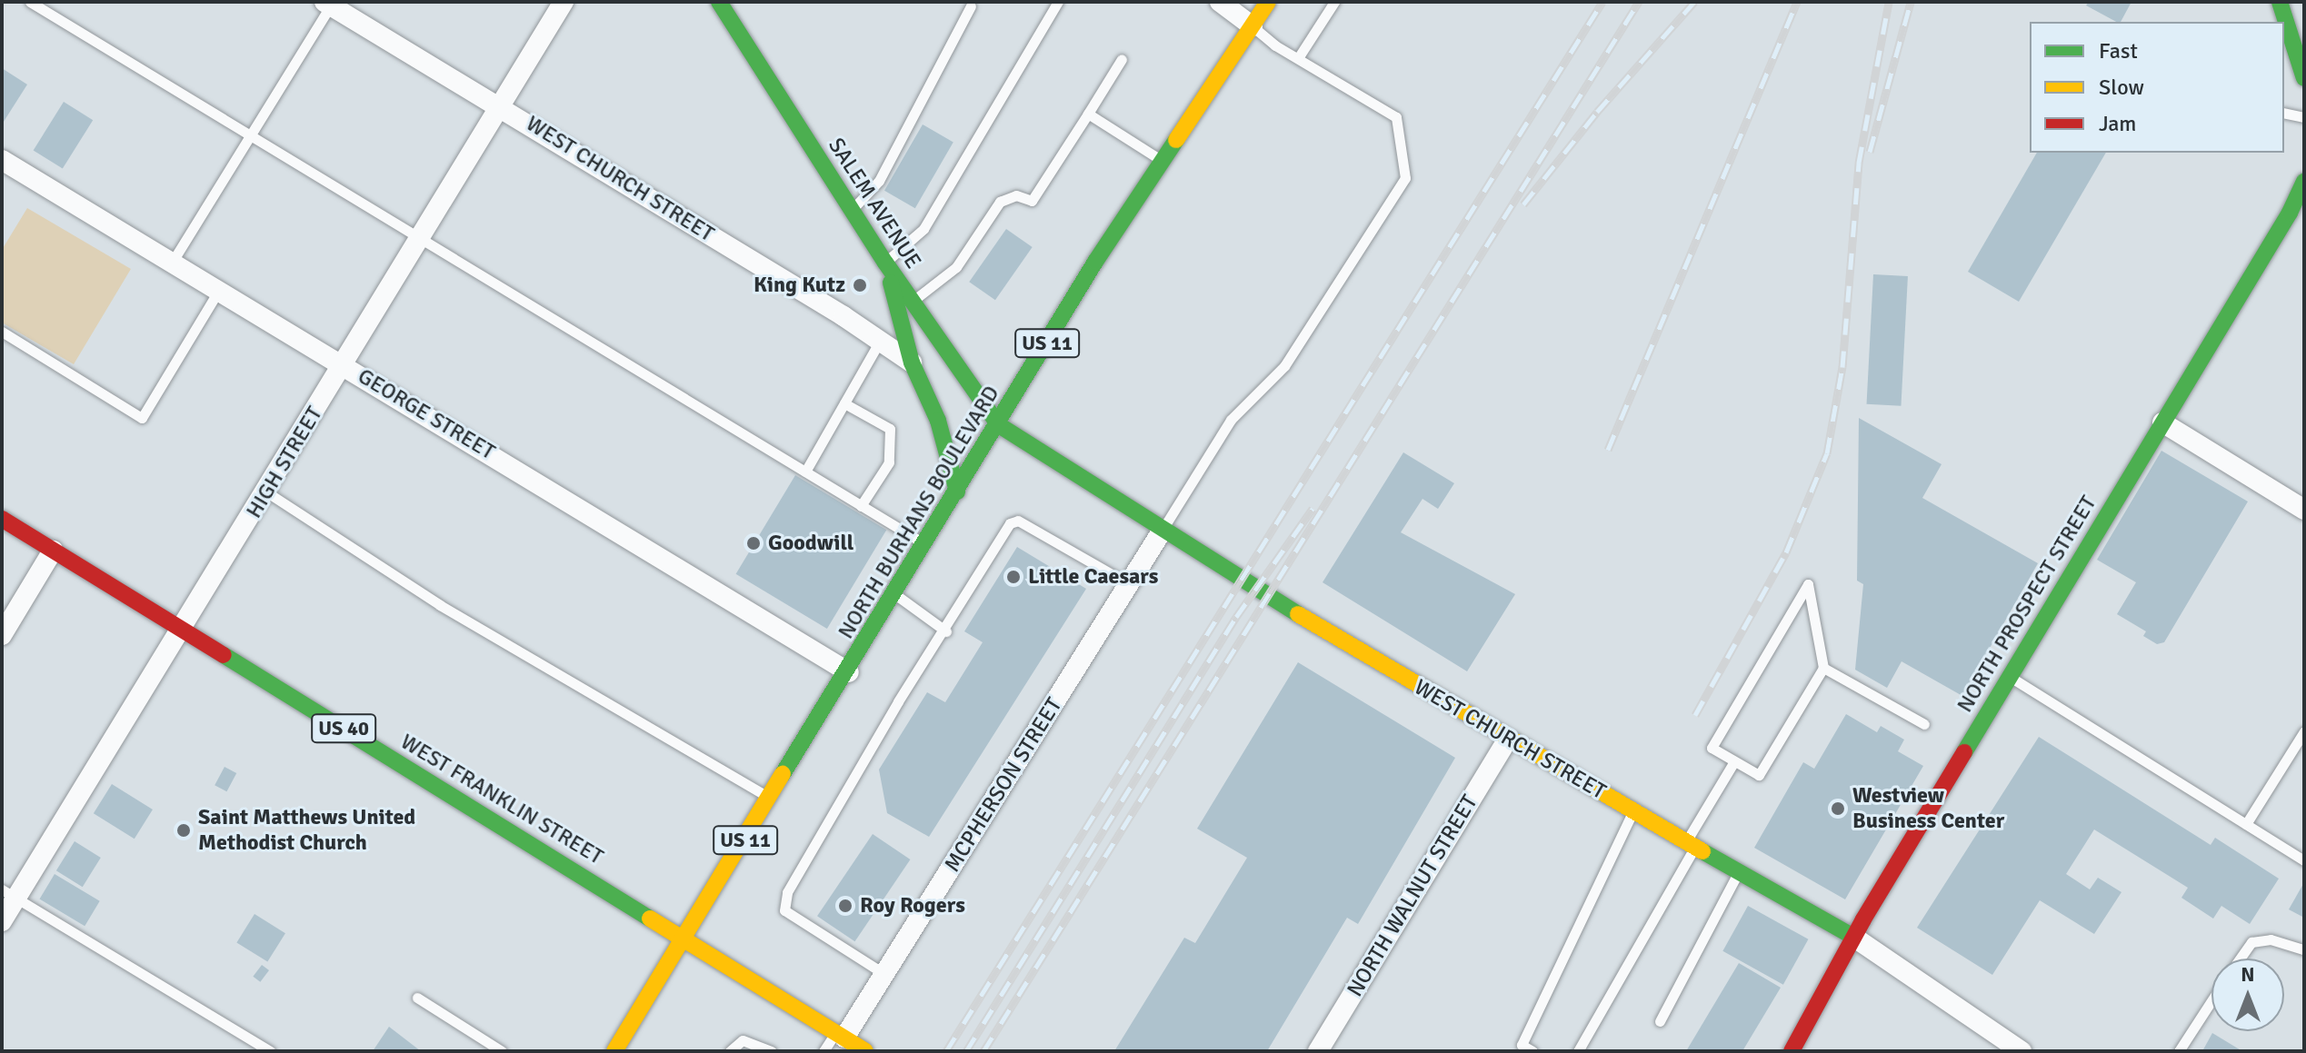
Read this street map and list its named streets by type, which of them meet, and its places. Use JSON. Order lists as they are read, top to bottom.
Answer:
{
  "streets": {
    "main road": [
      "WEST CHURCH STREET",
      "SALEM AVENUE",
      "US 11",
      "NORTH BURHANS BOULEVARD",
      "NORTH PROSPECT STREET",
      "US 40",
      "WEST FRANKLIN STREET"
    ],
    "street": [
      "GEORGE STREET",
      "HIGH STREET",
      "MCPHERSON STREET",
      "NORTH WALNUT STREET"
    ]
  },
  "crossings": [
    ["WEST CHURCH STREET", "SALEM AVENUE"],
    ["WEST CHURCH STREET", "HIGH STREET"],
    ["WEST CHURCH STREET", "NORTH BURHANS BOULEVARD"],
    ["WEST CHURCH STREET", "NORTH PROSPECT STREET"],
    ["WEST CHURCH STREET", "MCPHERSON STREET"],
    ["WEST CHURCH STREET", "NORTH WALNUT STREET"],
    ["SALEM AVENUE", "NORTH BURHANS BOULEVARD"],
    ["GEORGE STREET", "HIGH STREET"],
    ["GEORGE STREET", "NORTH BURHANS BOULEVARD"],
    ["HIGH STREET", "WEST FRANKLIN STREET"],
    ["NORTH BURHANS BOULEVARD", "WEST FRANKLIN STREET"],
    ["MCPHERSON STREET", "WEST FRANKLIN STREET"]
  ],
  "places": [
    "King Kutz",
    "Goodwill",
    "Little Caesars",
    "Westview Business Center",
    "Saint Matthews United Methodist Church",
    "Roy Rogers"
  ],
  "legend": ["Fast", "Slow", "Jam"],
  "north": "top"
}
